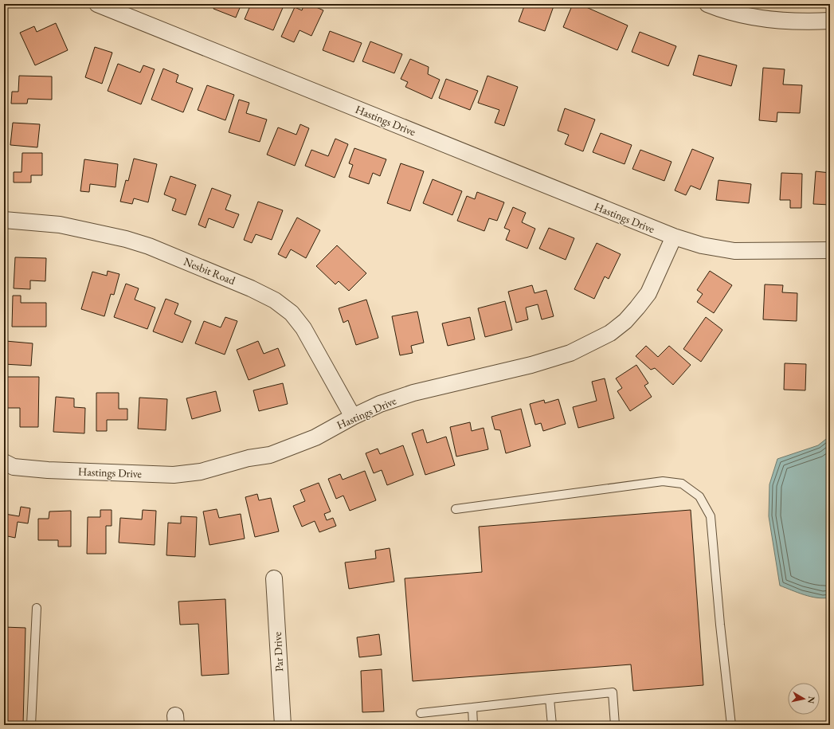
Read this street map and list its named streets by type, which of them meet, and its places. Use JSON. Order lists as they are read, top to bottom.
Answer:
{
  "streets": {
    "street": ["Hastings Drive", "Nesbit Road", "Par Drive"]
  },
  "crossings": [
    ["Hastings Drive", "Nesbit Road"]
  ],
  "north": "right"
}
